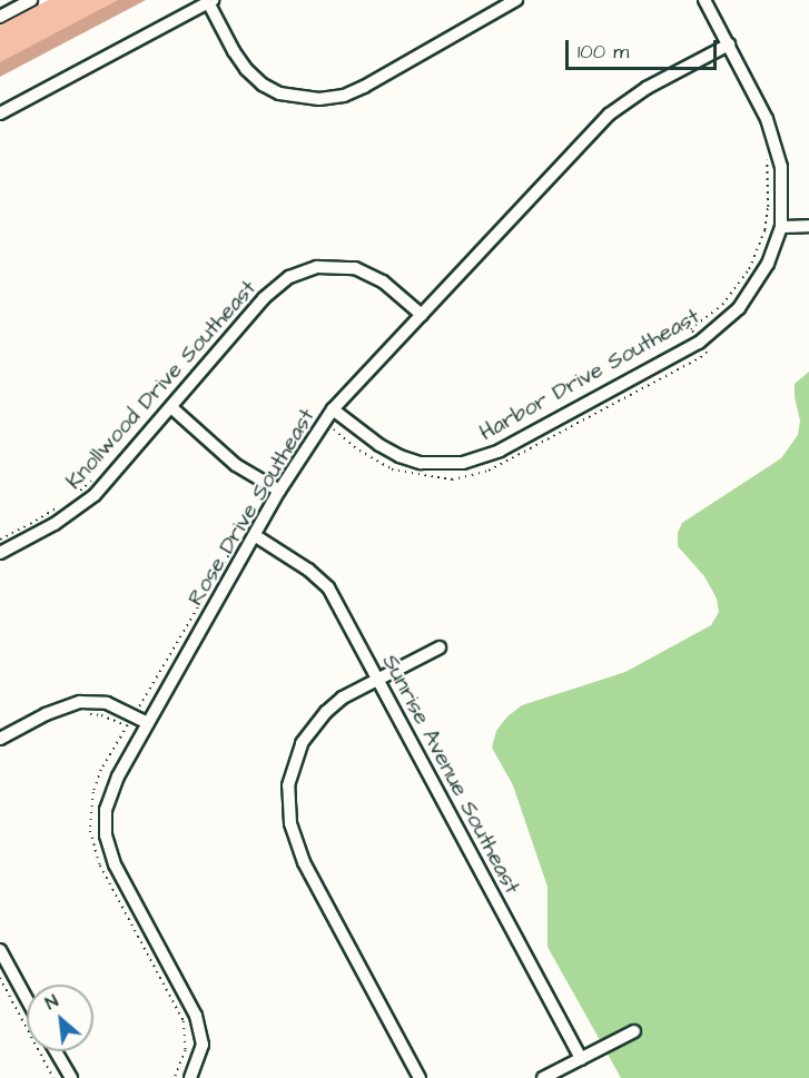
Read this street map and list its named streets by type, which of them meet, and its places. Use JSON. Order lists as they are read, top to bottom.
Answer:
{
  "streets": {
    "street": [
      "Harbor Drive Southeast",
      "Knollwood Drive Southeast",
      "Rose Drive Southeast",
      "Sunrise Avenue Southeast"
    ]
  },
  "crossings": [
    ["Harbor Drive Southeast", "Rose Drive Southeast"],
    ["Knollwood Drive Southeast", "Rose Drive Southeast"],
    ["Rose Drive Southeast", "Sunrise Avenue Southeast"]
  ],
  "scale_bar": "100 m",
  "north": "top left"
}
